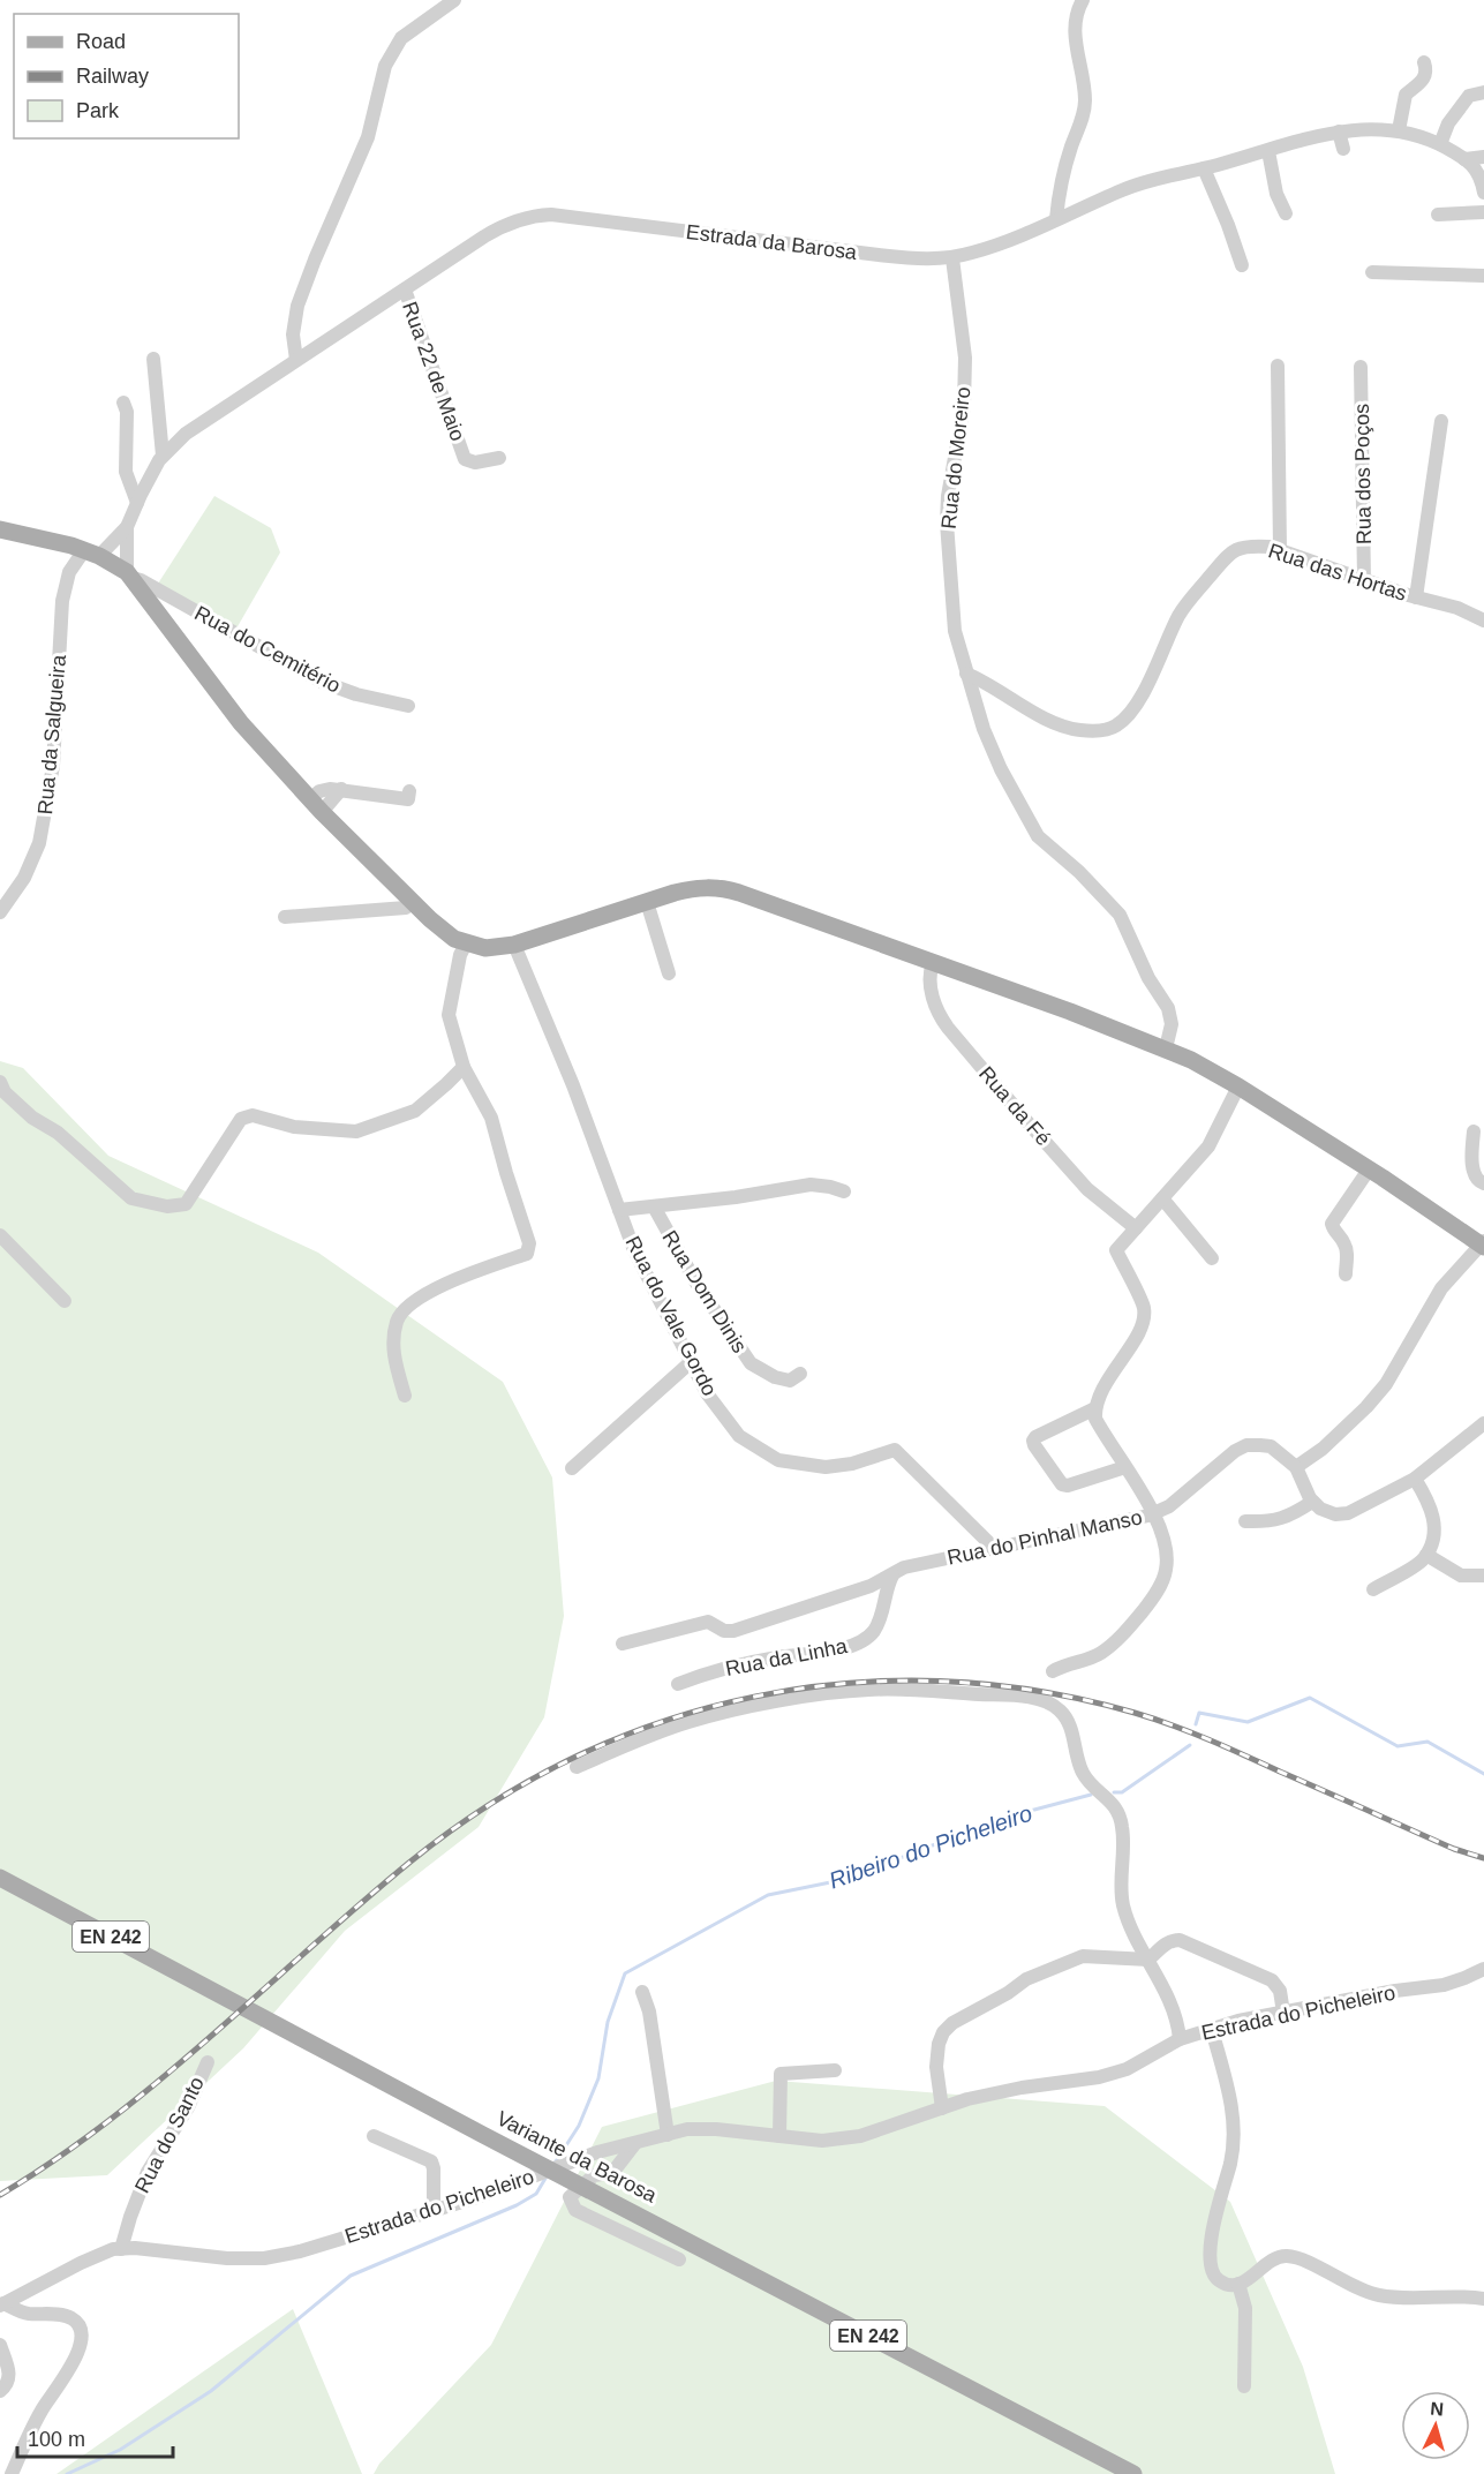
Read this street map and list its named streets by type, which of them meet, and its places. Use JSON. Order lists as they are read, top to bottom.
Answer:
{
  "streets": {
    "main road": ["EN 242", "Variante da Barosa"],
    "street": [
      "Estrada da Barosa",
      "Rua 22 de Maio",
      "Rua do Moreiro",
      "Rua dos Poços",
      "Rua das Hortas",
      "Rua do Cemitério",
      "Rua da Salgueira",
      "Rua da Fé",
      "Rua Dom Dinis",
      "Rua do Vale Gordo",
      "Rua do Pinhal Manso",
      "Rua da Linha",
      "Estrada do Picheleiro",
      "Rua do Santo"
    ]
  },
  "crossings": [
    ["Estrada da Barosa", "Rua 22 de Maio"],
    ["Estrada da Barosa", "Rua do Moreiro"],
    ["Estrada da Barosa", "Rua do Cemitério"],
    ["Estrada da Barosa", "Rua da Salgueira"],
    ["Rua do Moreiro", "Rua das Hortas"],
    ["Rua dos Poços", "Rua das Hortas"],
    ["Rua do Vale Gordo", "Rua do Pinhal Manso"],
    ["Rua do Pinhal Manso", "Rua da Linha"],
    ["Estrada do Picheleiro", "Rua do Santo"]
  ],
  "water": ["Ribeiro do Picheleiro"],
  "legend": ["Road", "Railway", "Park"],
  "scale_bar": "100 m",
  "north": "top"
}
